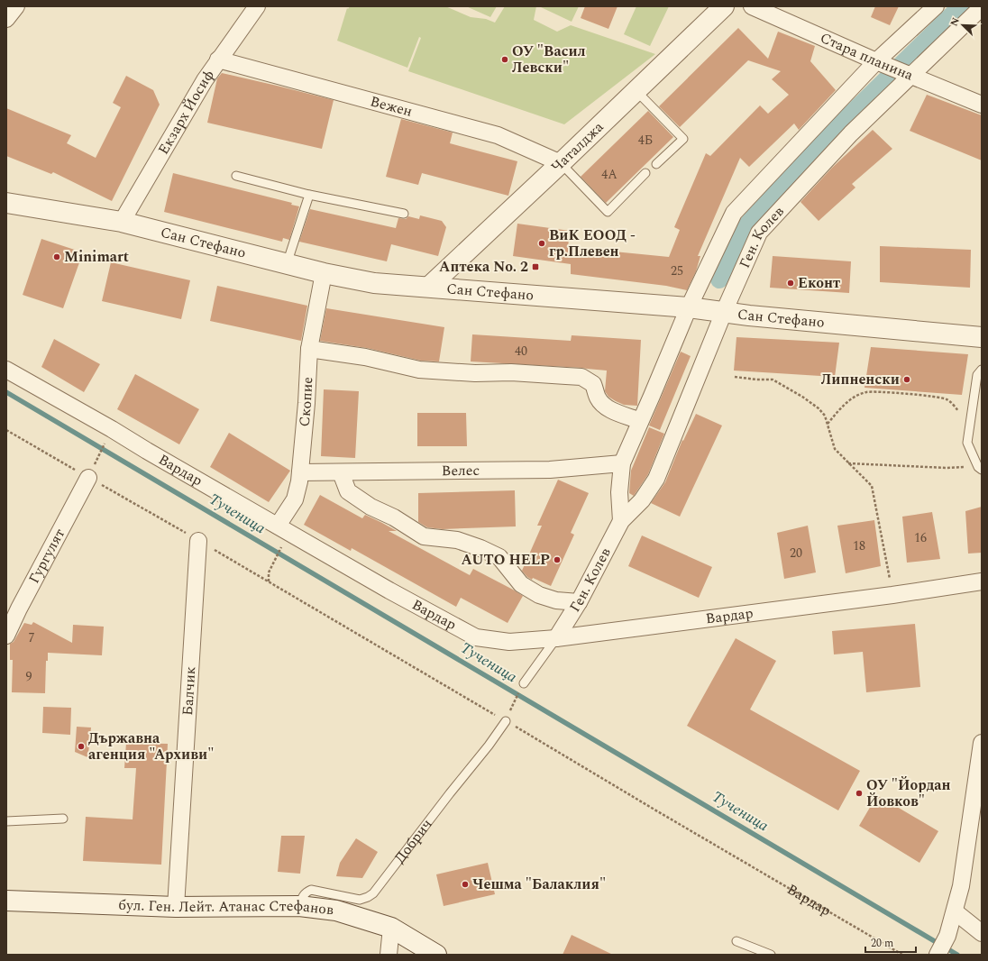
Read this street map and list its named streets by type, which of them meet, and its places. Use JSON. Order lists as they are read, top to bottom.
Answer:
{
  "streets": {
    "street": [
      "Стара планина",
      "Вежен",
      "Екзарх Йосиф",
      "Чаталджа",
      "Ген. Колев",
      "Сан Стефано",
      "Скопие",
      "Вардар",
      "Велес",
      "Гургулят",
      "Балчик",
      "бул. Ген. Лейт. Атанас Стефанов"
    ],
    "lane": ["Добрич"]
  },
  "crossings": [
    ["Стара планина", "Ген. Колев"],
    ["Вежен", "Екзарх Йосиф"],
    ["Вежен", "Чаталджа"],
    ["Екзарх Йосиф", "Сан Стефано"],
    ["Чаталджа", "Сан Стефано"],
    ["Ген. Колев", "Сан Стефано"],
    ["Ген. Колев", "Вардар"],
    ["Сан Стефано", "Скопие"],
    ["Скопие", "Вардар"],
    ["Скопие", "Велес"],
    ["Вардар", "Гургулят"],
    ["Вардар", "Балчик"],
    ["Вардар", "Добрич"],
    ["Балчик", "бул. Ген. Лейт. Атанас Стефанов"],
    ["Добрич", "бул. Ген. Лейт. Атанас Стефанов"]
  ],
  "water": ["Тученица"],
  "places": {
    "other": [
      "ОУ \"Васил Левски\"",
      "ВиК ЕООД - гр.Плевен",
      "Minimart",
      "Еконт",
      "Липненски",
      "AUTO HELP",
      "Държавна агенция \"Архиви\"",
      "ОУ \"Йордан Йовков\"",
      "Чешма \"Балаклия\""
    ],
    "transit": ["Аптека No. 2"]
  },
  "house_numbers": [
    "4Б",
    "4A",
    "25",
    "40",
    "16",
    "18",
    "20",
    "7",
    "9"
  ],
  "scale_bar": "20 m",
  "north": "top left"
}
